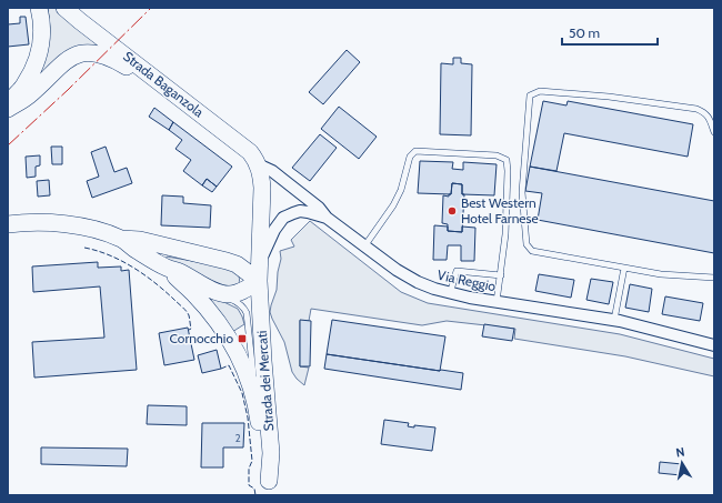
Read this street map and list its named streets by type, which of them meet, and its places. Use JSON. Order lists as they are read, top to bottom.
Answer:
{
  "streets": {
    "street": ["Strada Baganzola", "Via Reggio", "Strada dei Mercati"]
  },
  "crossings": [
    ["Strada Baganzola", "Via Reggio"],
    ["Strada Baganzola", "Strada dei Mercati"]
  ],
  "places": {
    "other": ["Best Western Hotel Farnese"],
    "transit": ["Cornocchio"]
  },
  "house_numbers": ["2"],
  "scale_bar": "50 m",
  "north": "top"
}
